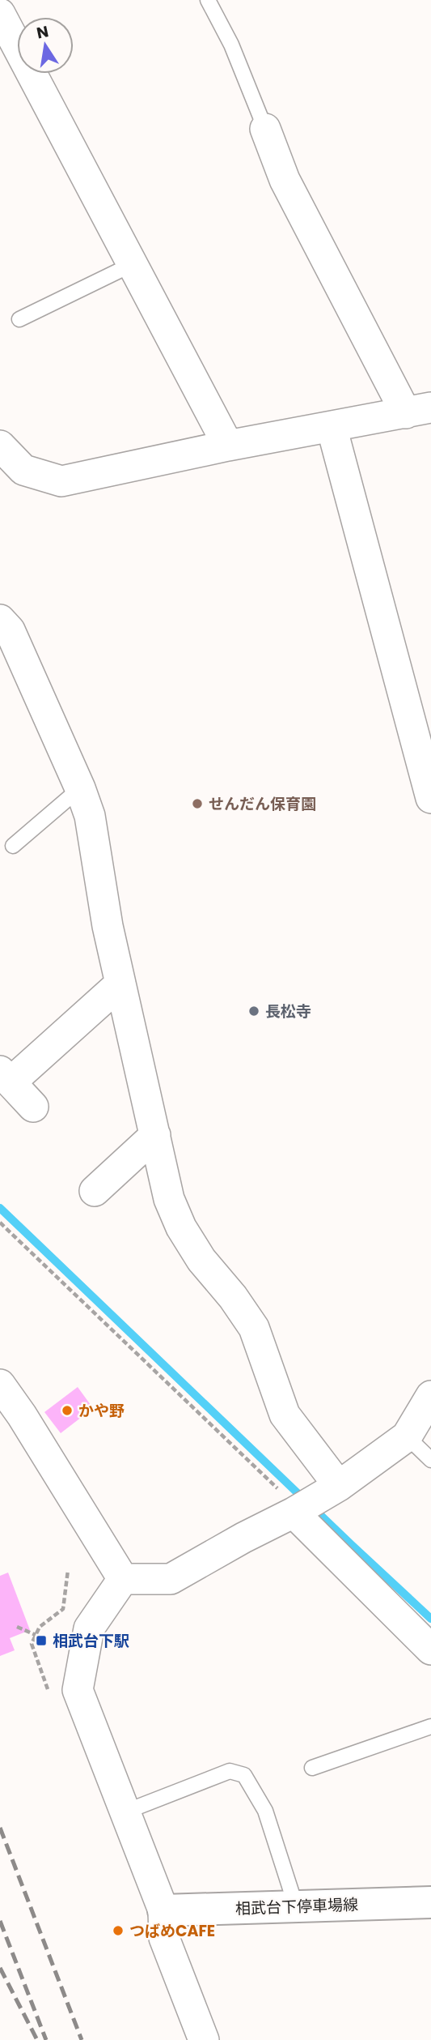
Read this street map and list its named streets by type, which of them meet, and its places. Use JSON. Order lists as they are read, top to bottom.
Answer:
{
  "streets": {
    "main road": ["相武台下停車場線"]
  },
  "places": {
    "other": [
      "せんだん保育園",
      "長松寺",
      "かや野",
      "つばめCAFE"
    ],
    "transit": ["相武台下駅"]
  },
  "north": "top"
}
